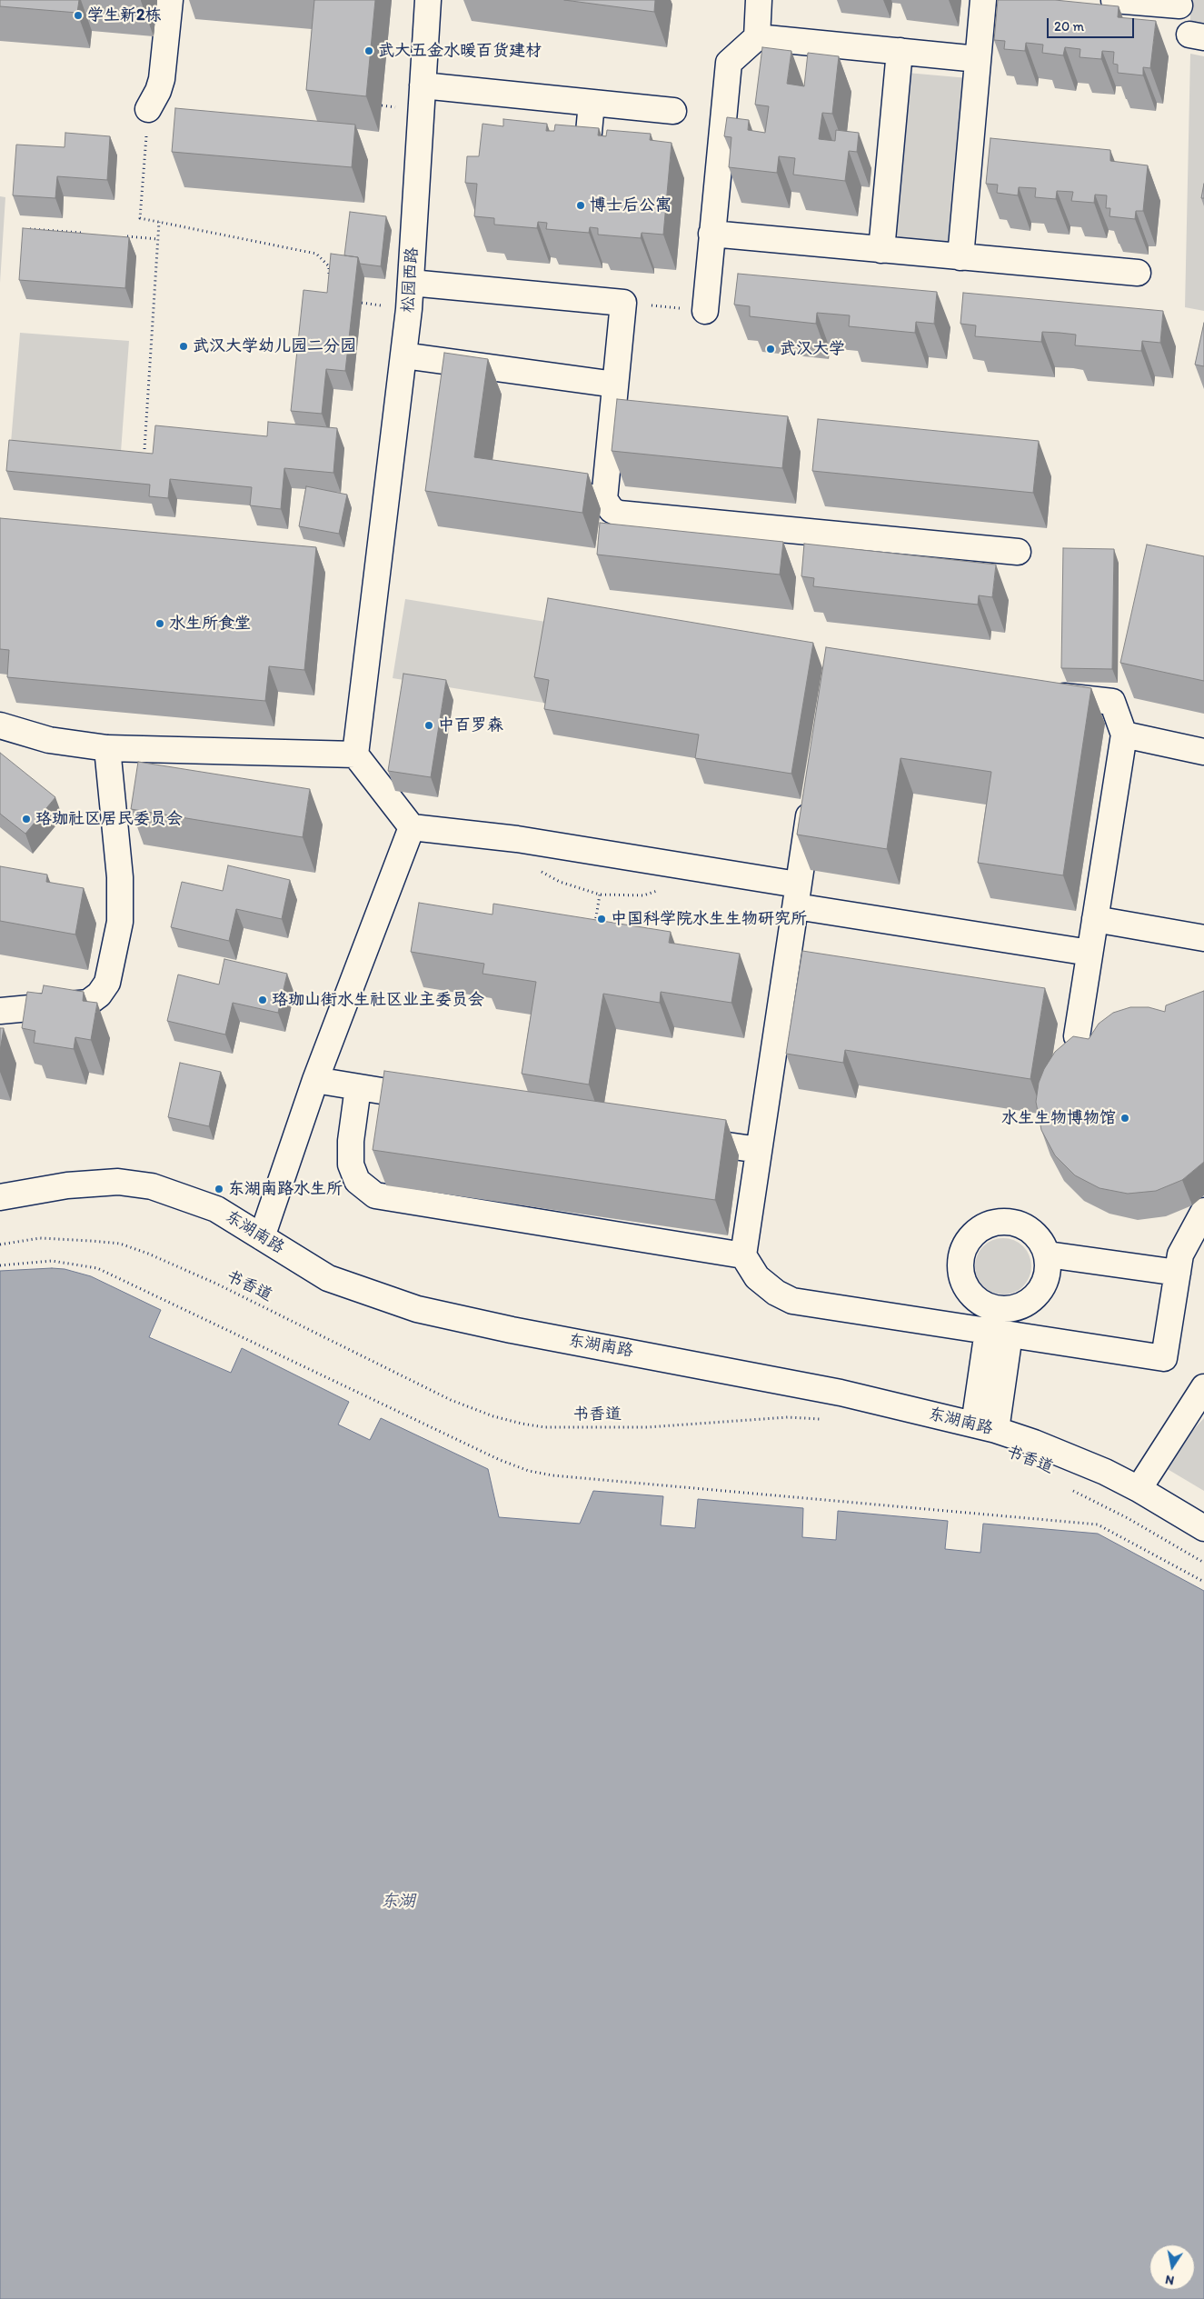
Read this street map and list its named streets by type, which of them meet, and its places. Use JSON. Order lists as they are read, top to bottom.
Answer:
{
  "streets": {
    "street": ["松园西路", "东湖南路"],
    "path": ["书香道"]
  },
  "water": ["东湖"],
  "places": [
    "学生新2栋",
    "武大五金水暖百货建材",
    "博士后公寓",
    "武汉大学幼儿园二分园",
    "武汉大学",
    "水生所食堂",
    "中百罗森",
    "珞珈社区居民委员会",
    "中国科学院水生生物研究所",
    "珞珈山街水生社区业主委员会",
    "水生生物博物馆",
    "东湖南路水生所"
  ],
  "scale_bar": "20 m",
  "north": "bottom"
}
